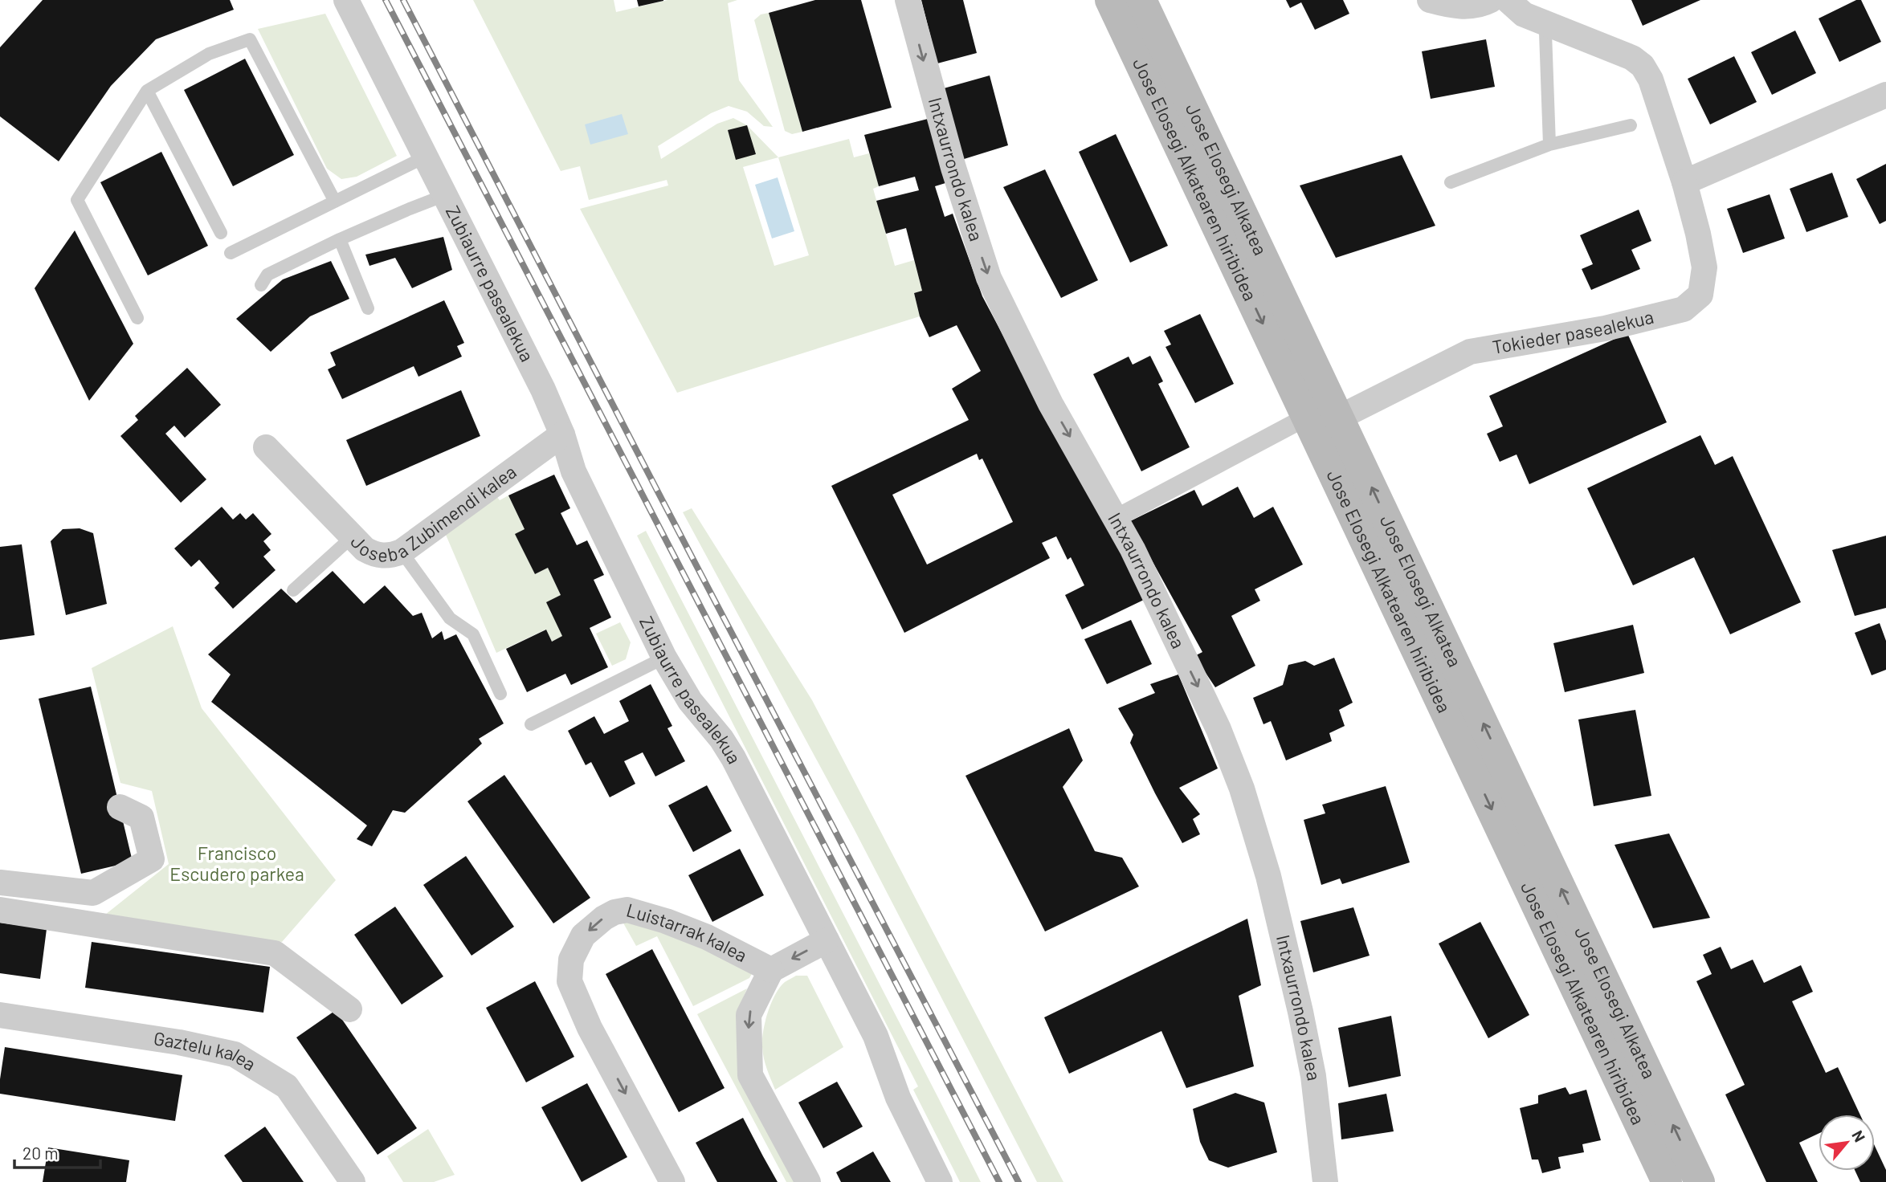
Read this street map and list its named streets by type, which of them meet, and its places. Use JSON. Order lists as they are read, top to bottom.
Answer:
{
  "streets": {
    "main road": ["Jose Elosegi Alkatearen hiribidea", "Jose Elosegi Alkatea"],
    "street": [
      "Intxaurrondo kalea",
      "Zubiaurre pasealekua",
      "Tokieder pasealekua",
      "Joseba Zubimendi kalea",
      "Luistarrak kalea",
      "Gaztelu kalea"
    ]
  },
  "crossings": [
    ["Jose Elosegi Alkatea", "Tokieder pasealekua"],
    ["Zubiaurre pasealekua", "Joseba Zubimendi kalea"]
  ],
  "one_way": ["Intxaurrondo kalea", "Jose Elosegi Alkatearen hiribidea", "Jose Elosegi Alkatea"],
  "parks": ["Francisco Escudero parkea"],
  "scale_bar": "20 m",
  "north": "top right"
}
